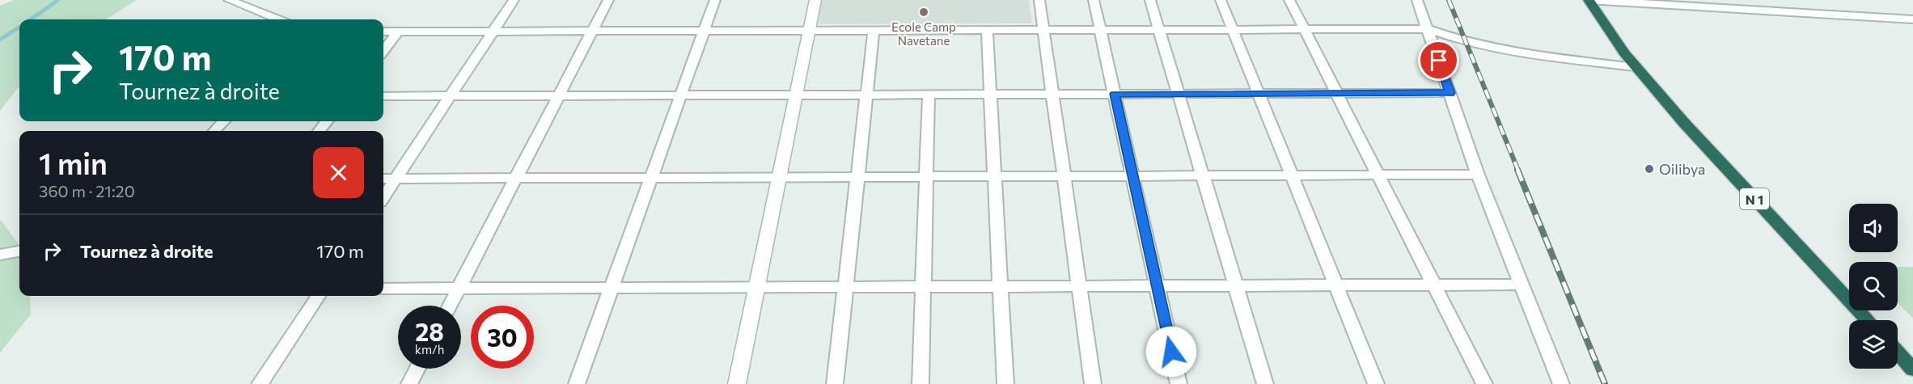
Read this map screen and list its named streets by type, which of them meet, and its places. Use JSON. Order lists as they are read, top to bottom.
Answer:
{
  "streets": {
    "highway": ["N 1"]
  },
  "places": ["Ecole Camp Navetane", "Oilibya"],
  "page": {
    "turn": ["170 m", "Tournez à droite"],
    "heading": ["1 min", "360 m · 21:20"],
    "list": [
      {
        "name": "Tournez à droite",
        "value": "170 m"
      }
    ],
    "speed": "28 km/h",
    "limit": "30"
  }
}
